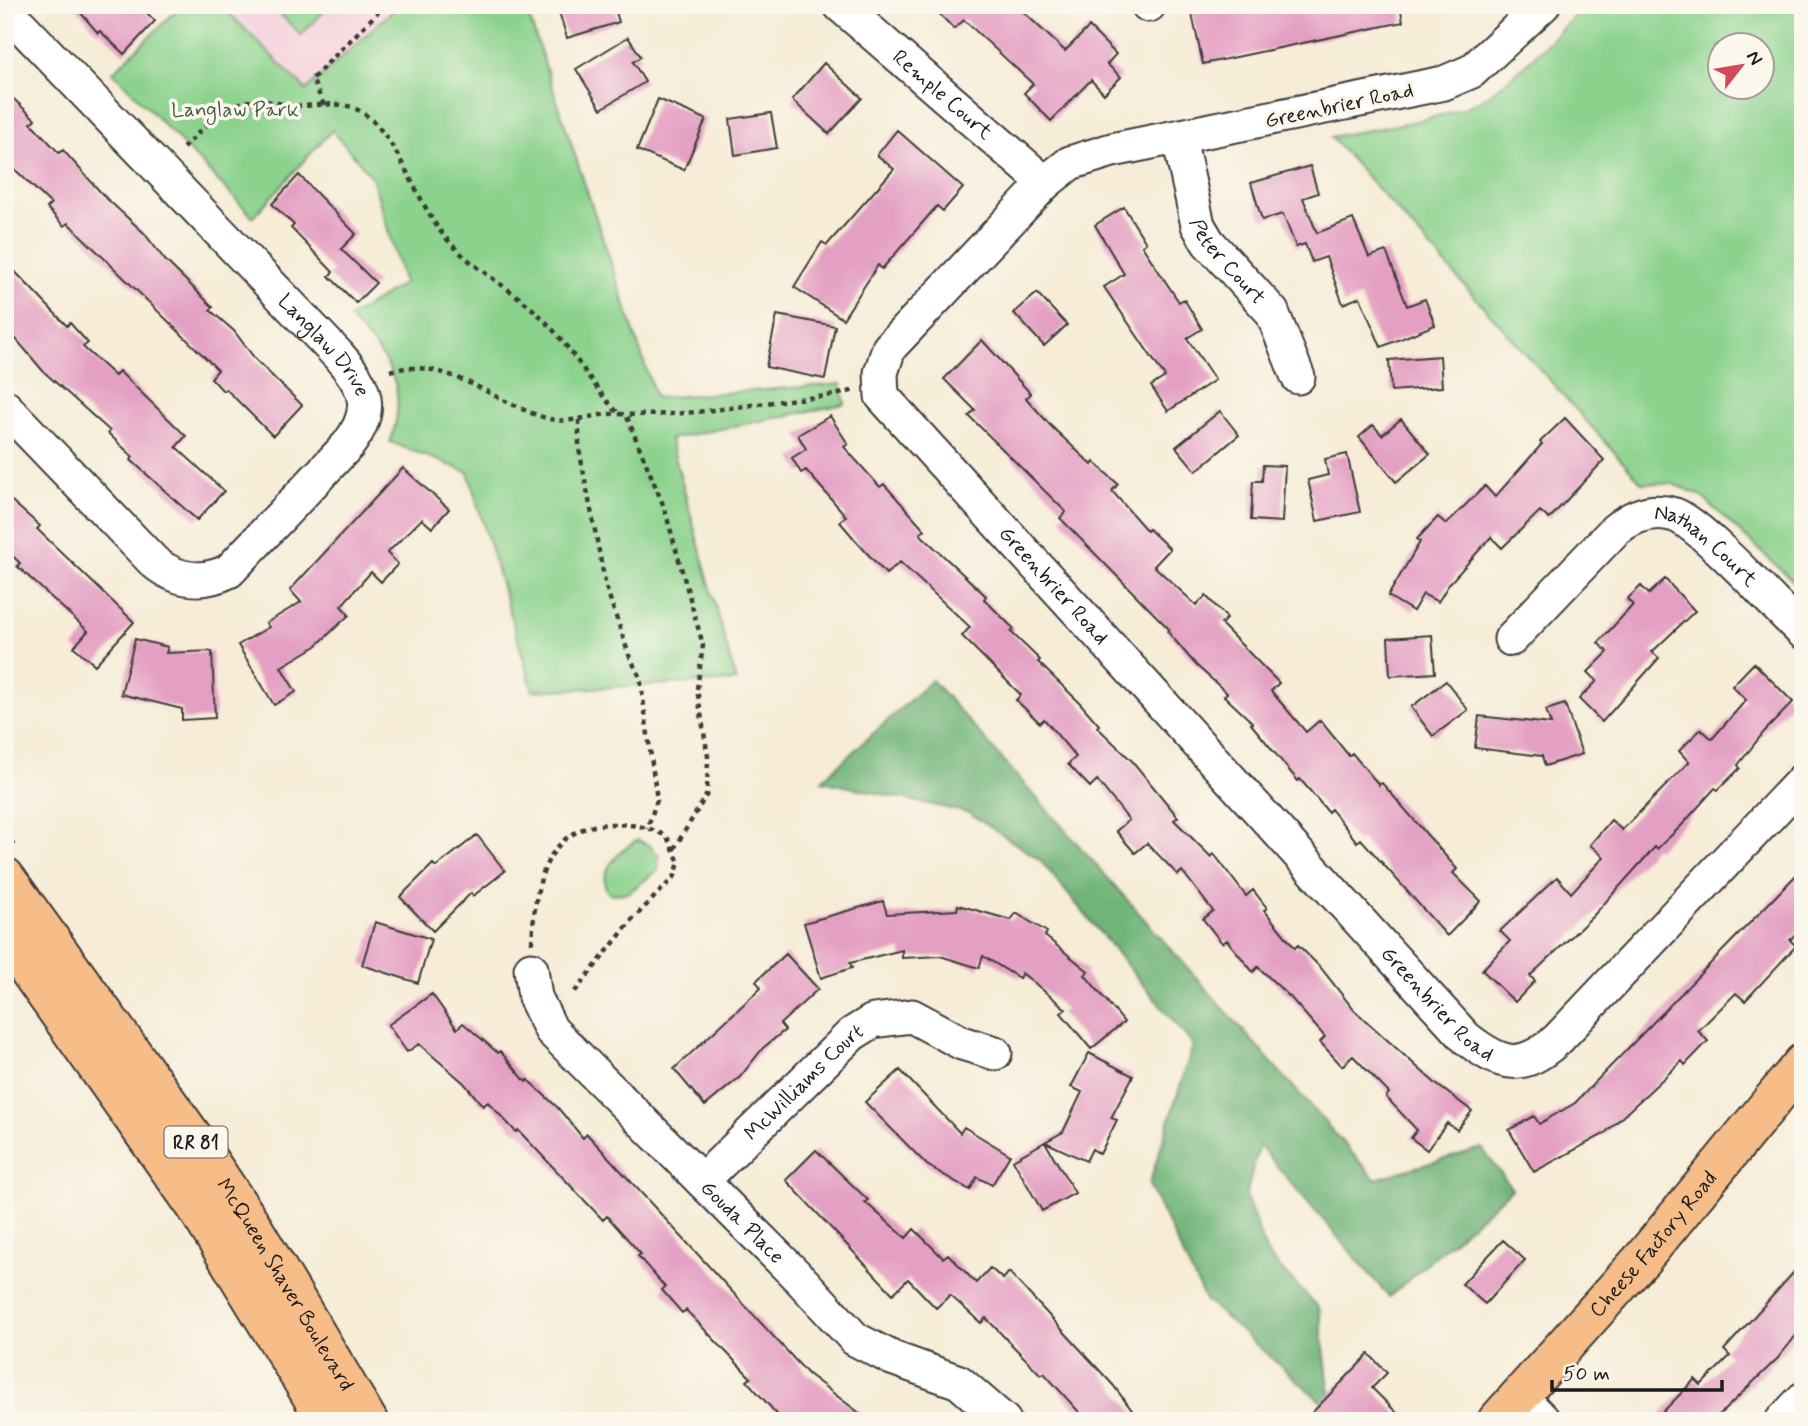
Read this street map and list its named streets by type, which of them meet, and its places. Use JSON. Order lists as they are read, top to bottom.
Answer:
{
  "streets": {
    "main road": ["RR 81", "Cheese Factory Road", "McQueen Shaver Boulevard"],
    "street": [
      "Remple Court",
      "Greenbrier Road",
      "Peter Court",
      "Langlaw Drive",
      "Nathan Court",
      "McWilliams Court",
      "Gouda Place"
    ]
  },
  "crossings": [
    ["Remple Court", "Greenbrier Road"],
    ["Greenbrier Road", "Peter Court"],
    ["McWilliams Court", "Gouda Place"]
  ],
  "parks": ["Langlaw Park"],
  "scale_bar": "50 m",
  "north": "top right"
}
